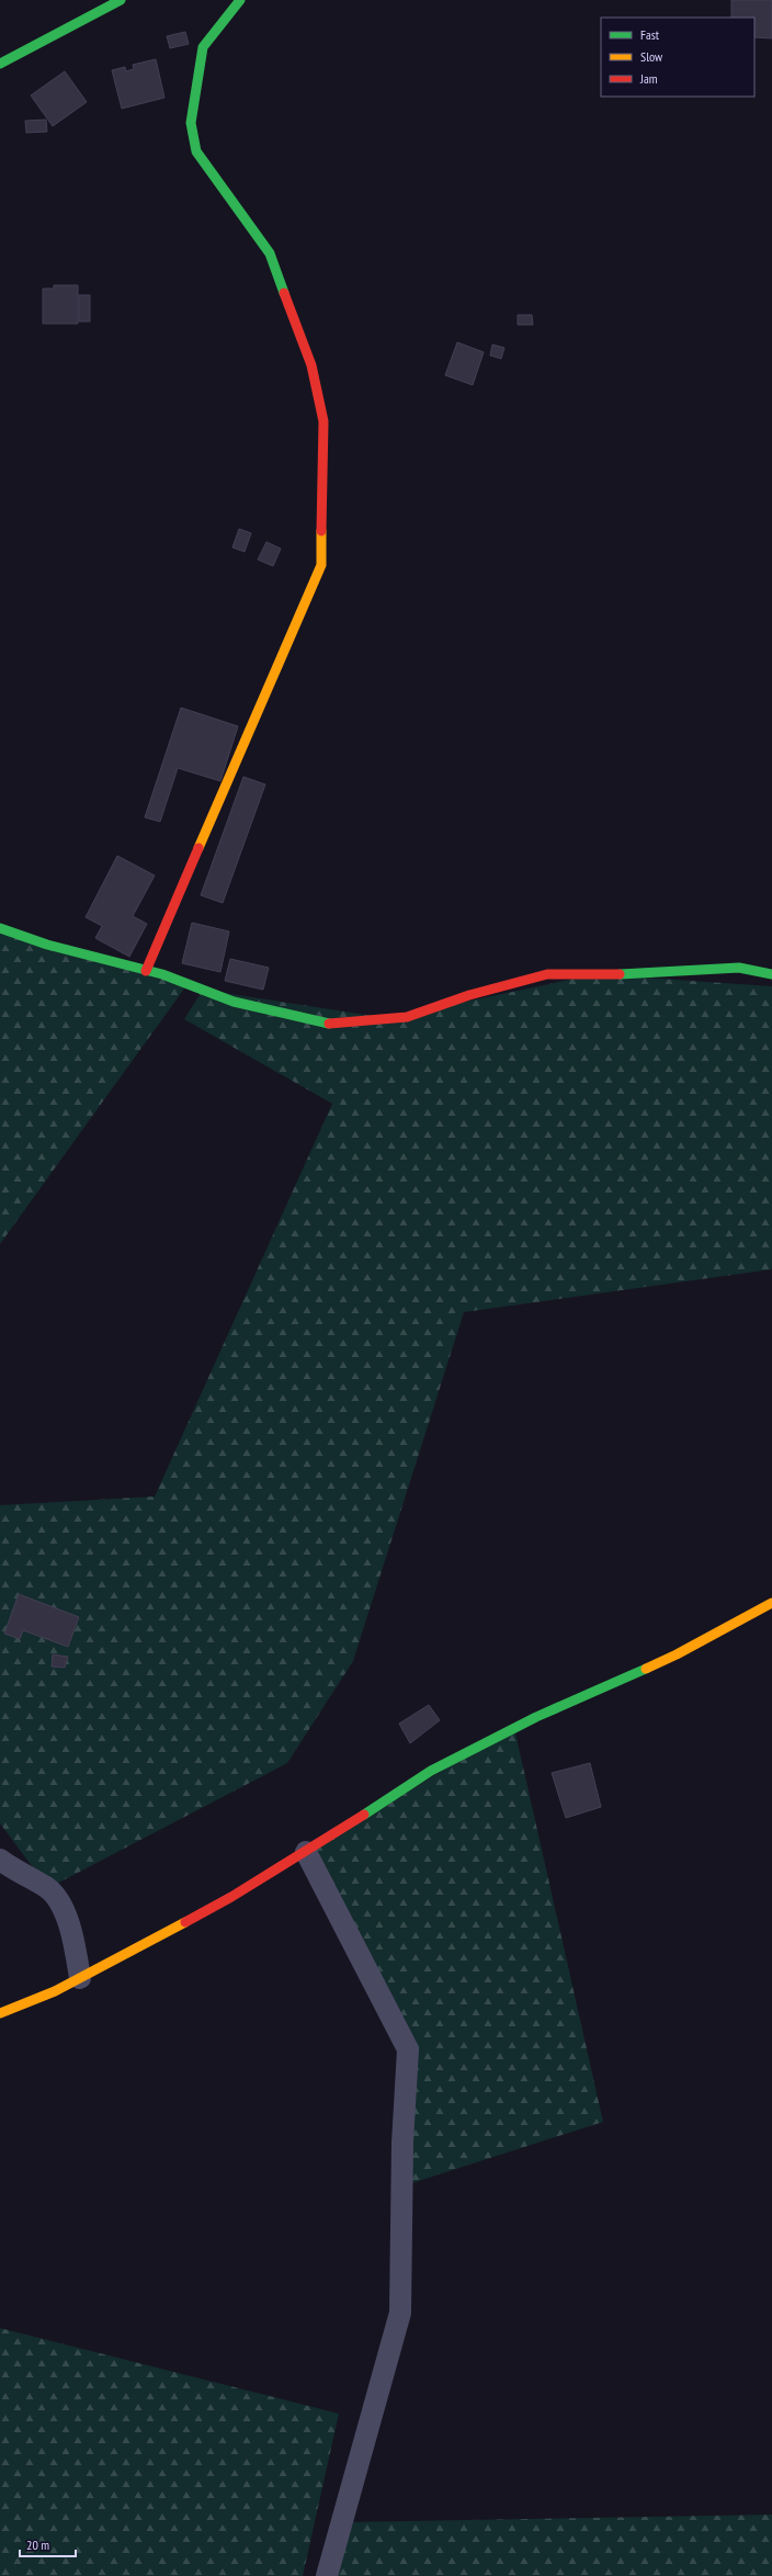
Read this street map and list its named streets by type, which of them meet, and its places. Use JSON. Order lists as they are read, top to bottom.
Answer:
{
  "legend": ["Fast", "Slow", "Jam"],
  "scale_bar": "20 m"
}
